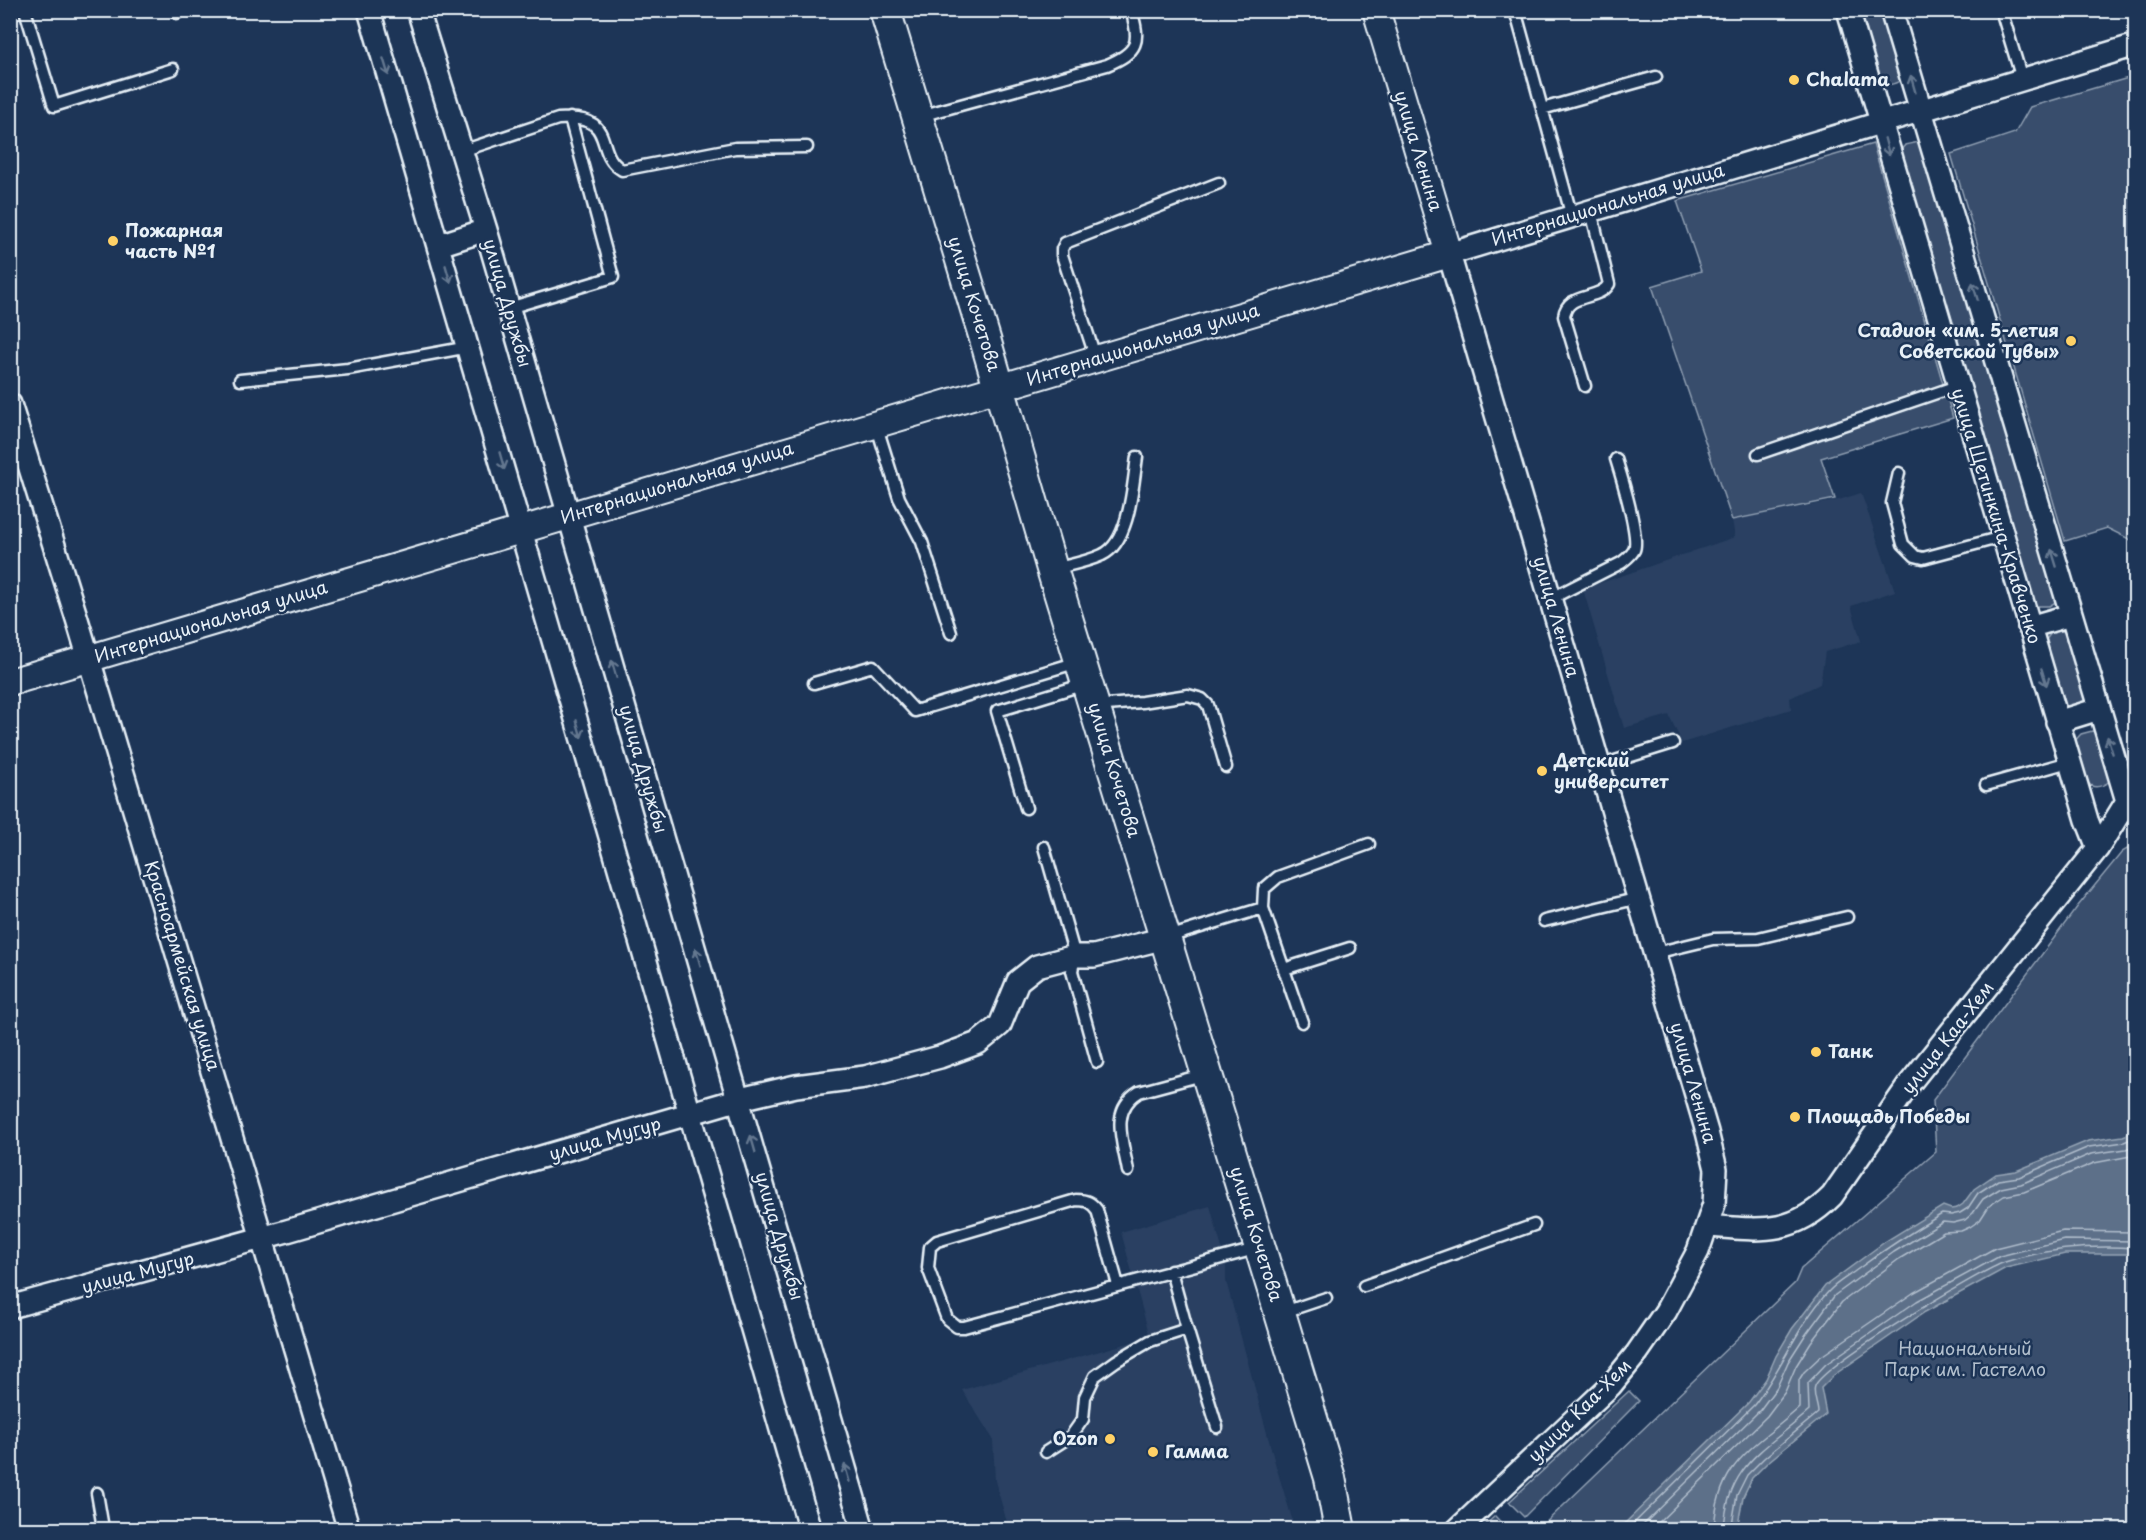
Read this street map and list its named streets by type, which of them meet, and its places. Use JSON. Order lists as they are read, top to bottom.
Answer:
{
  "streets": {
    "main road": ["улица Кочетова"],
    "street": [
      "улица Ленина",
      "Интернациональная улица",
      "улица Дружбы",
      "улица Щетинкина-Кравченко",
      "Красноармейская улица",
      "улица Каа-Хем",
      "улица Мугур"
    ]
  },
  "crossings": [
    ["улица Ленина", "Интернациональная улица"],
    ["улица Ленина", "улица Каа-Хем"],
    ["Интернациональная улица", "улица Дружбы"],
    ["Интернациональная улица", "улица Кочетова"],
    ["Интернациональная улица", "улица Щетинкина-Кравченко"],
    ["Интернациональная улица", "Красноармейская улица"],
    ["улица Дружбы", "улица Мугур"],
    ["улица Кочетова", "улица Мугур"],
    ["улица Щетинкина-Кравченко", "улица Каа-Хем"],
    ["Красноармейская улица", "улица Мугур"]
  ],
  "parks": ["Национальный Парк им. Гастелло"],
  "places": [
    "Chalama",
    "Пожарная часть №1",
    "Стадион «им. 5-летия Советской Тувы»",
    "Детский университет",
    "Танк",
    "Площадь Победы",
    "Ozon",
    "Гамма"
  ]
}
